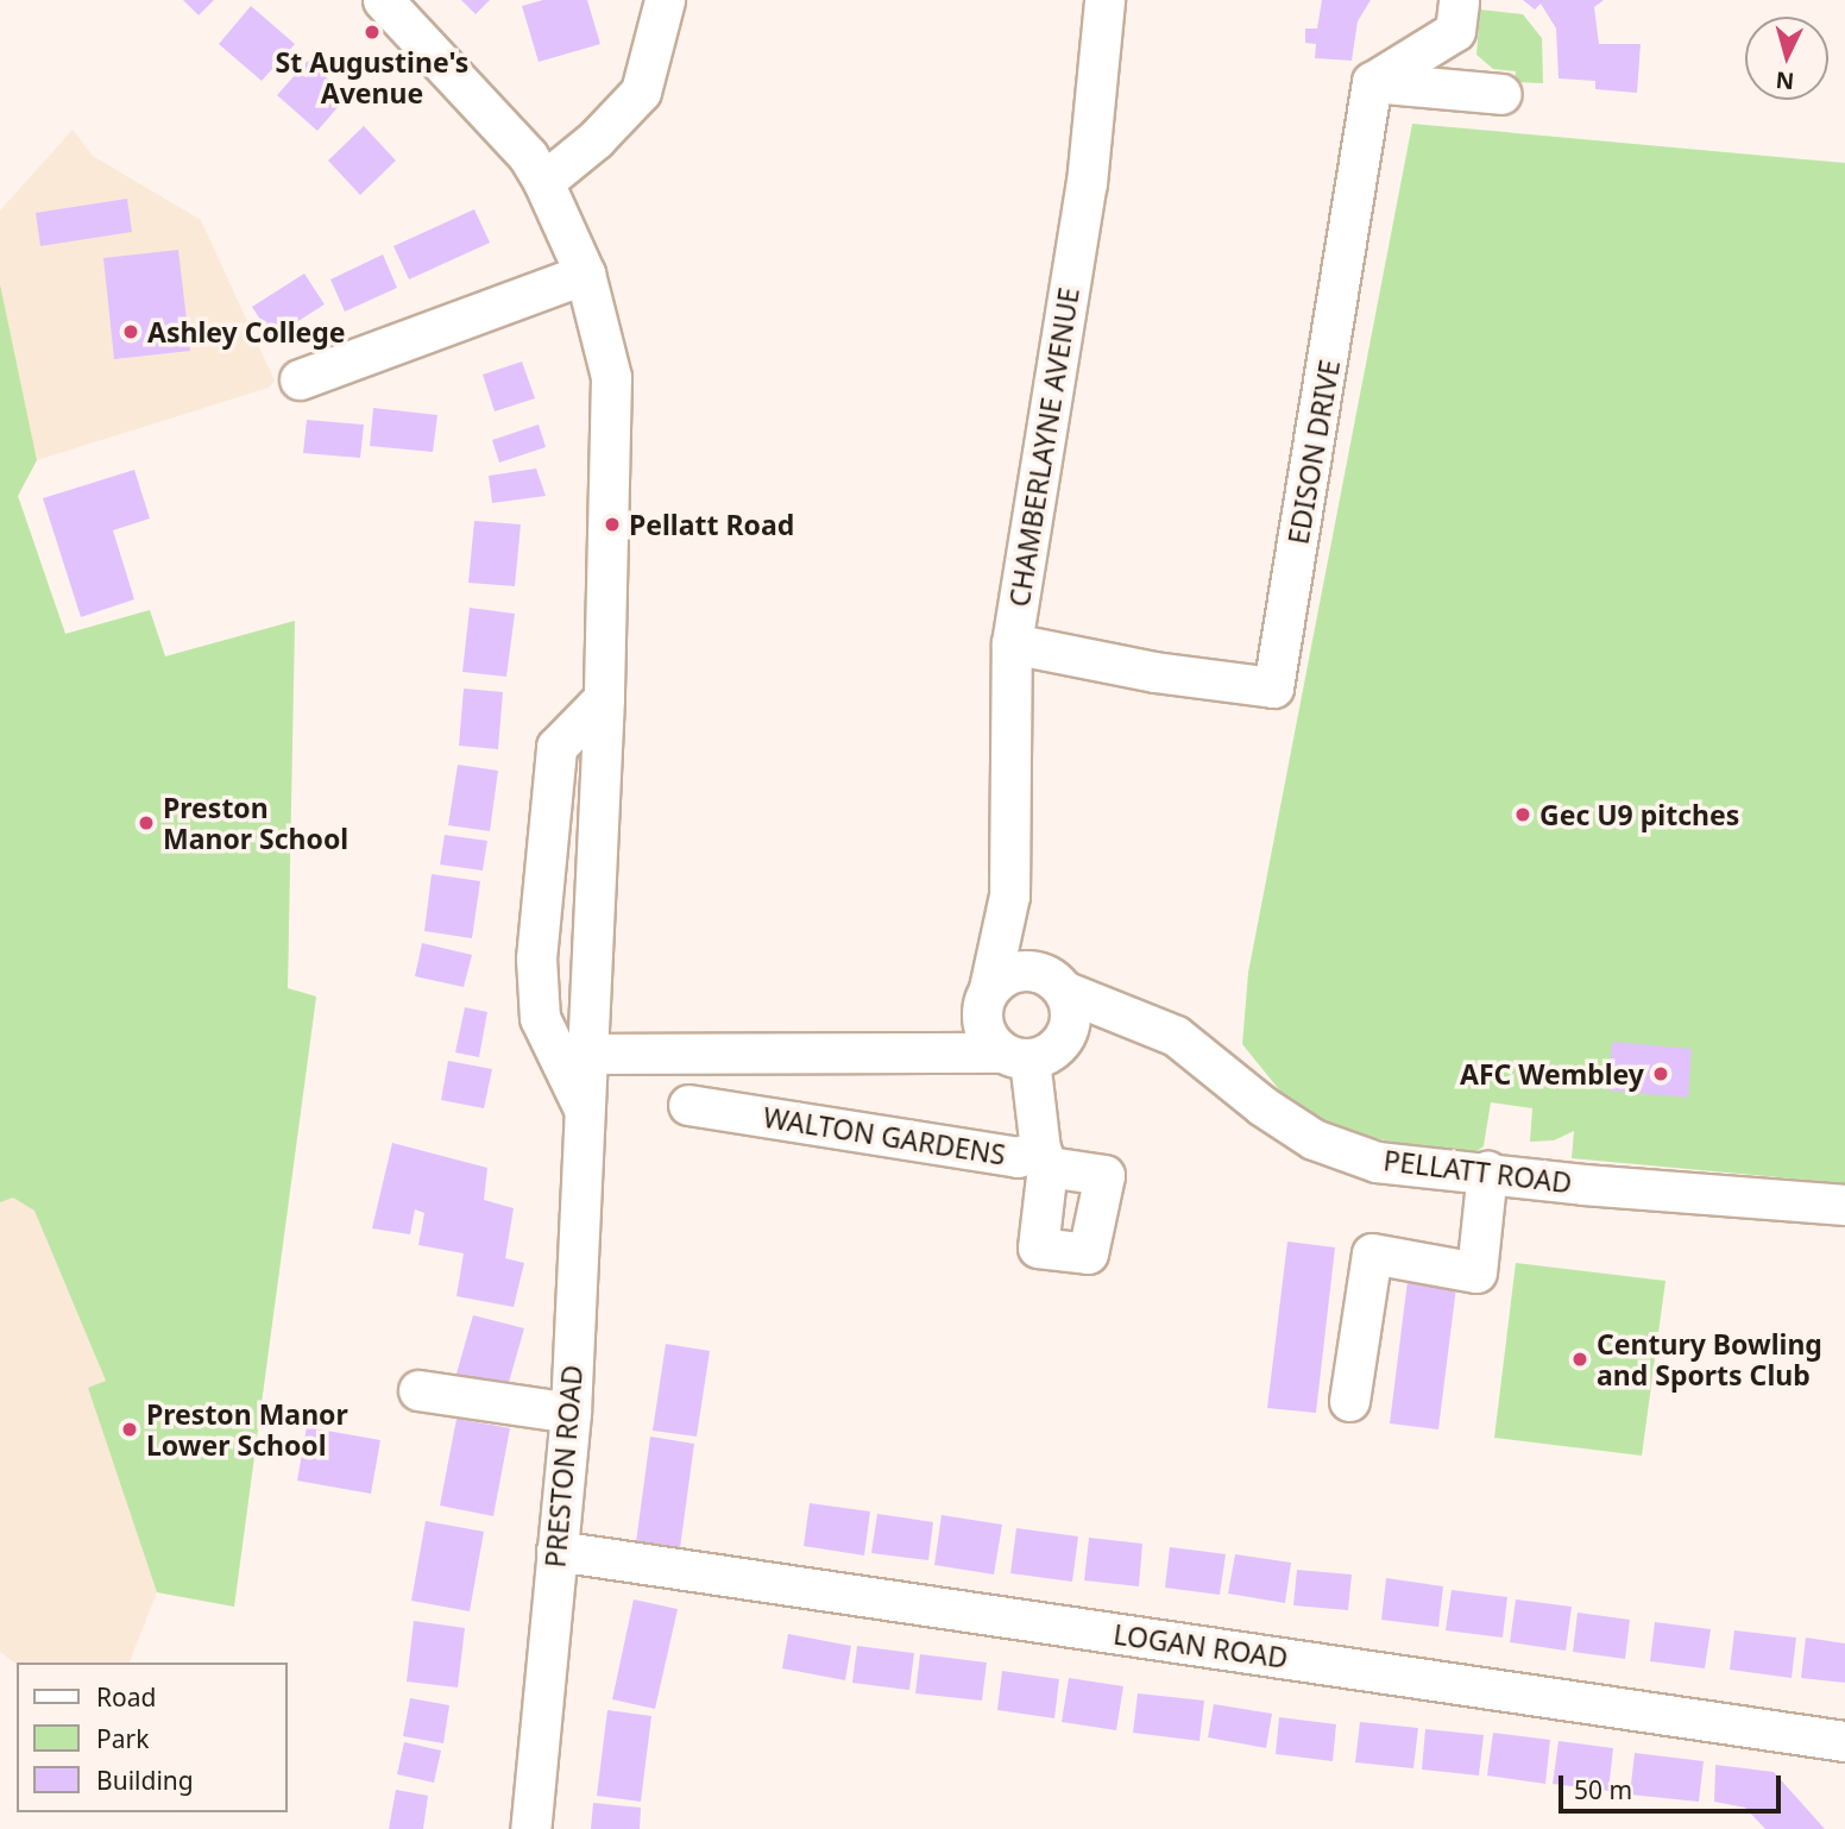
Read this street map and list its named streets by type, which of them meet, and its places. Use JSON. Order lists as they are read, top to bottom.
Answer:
{
  "streets": {
    "street": [
      "CHAMBERLAYNE AVENUE",
      "EDISON DRIVE",
      "WALTON GARDENS",
      "PELLATT ROAD",
      "PRESTON ROAD",
      "LOGAN ROAD"
    ]
  },
  "crossings": [
    ["CHAMBERLAYNE AVENUE", "EDISON DRIVE"],
    ["CHAMBERLAYNE AVENUE", "WALTON GARDENS"],
    ["CHAMBERLAYNE AVENUE", "PELLATT ROAD"],
    ["WALTON GARDENS", "PELLATT ROAD"],
    ["PRESTON ROAD", "LOGAN ROAD"]
  ],
  "places": [
    "St Augustine's Avenue",
    "Ashley College",
    "Pellatt Road",
    "Gec U9 pitches",
    "Preston Manor School",
    "AFC Wembley",
    "Century Bowling and Sports Club",
    "Preston Manor Lower School"
  ],
  "legend": ["Road", "Park", "Building"],
  "scale_bar": "50 m",
  "north": "bottom"
}
